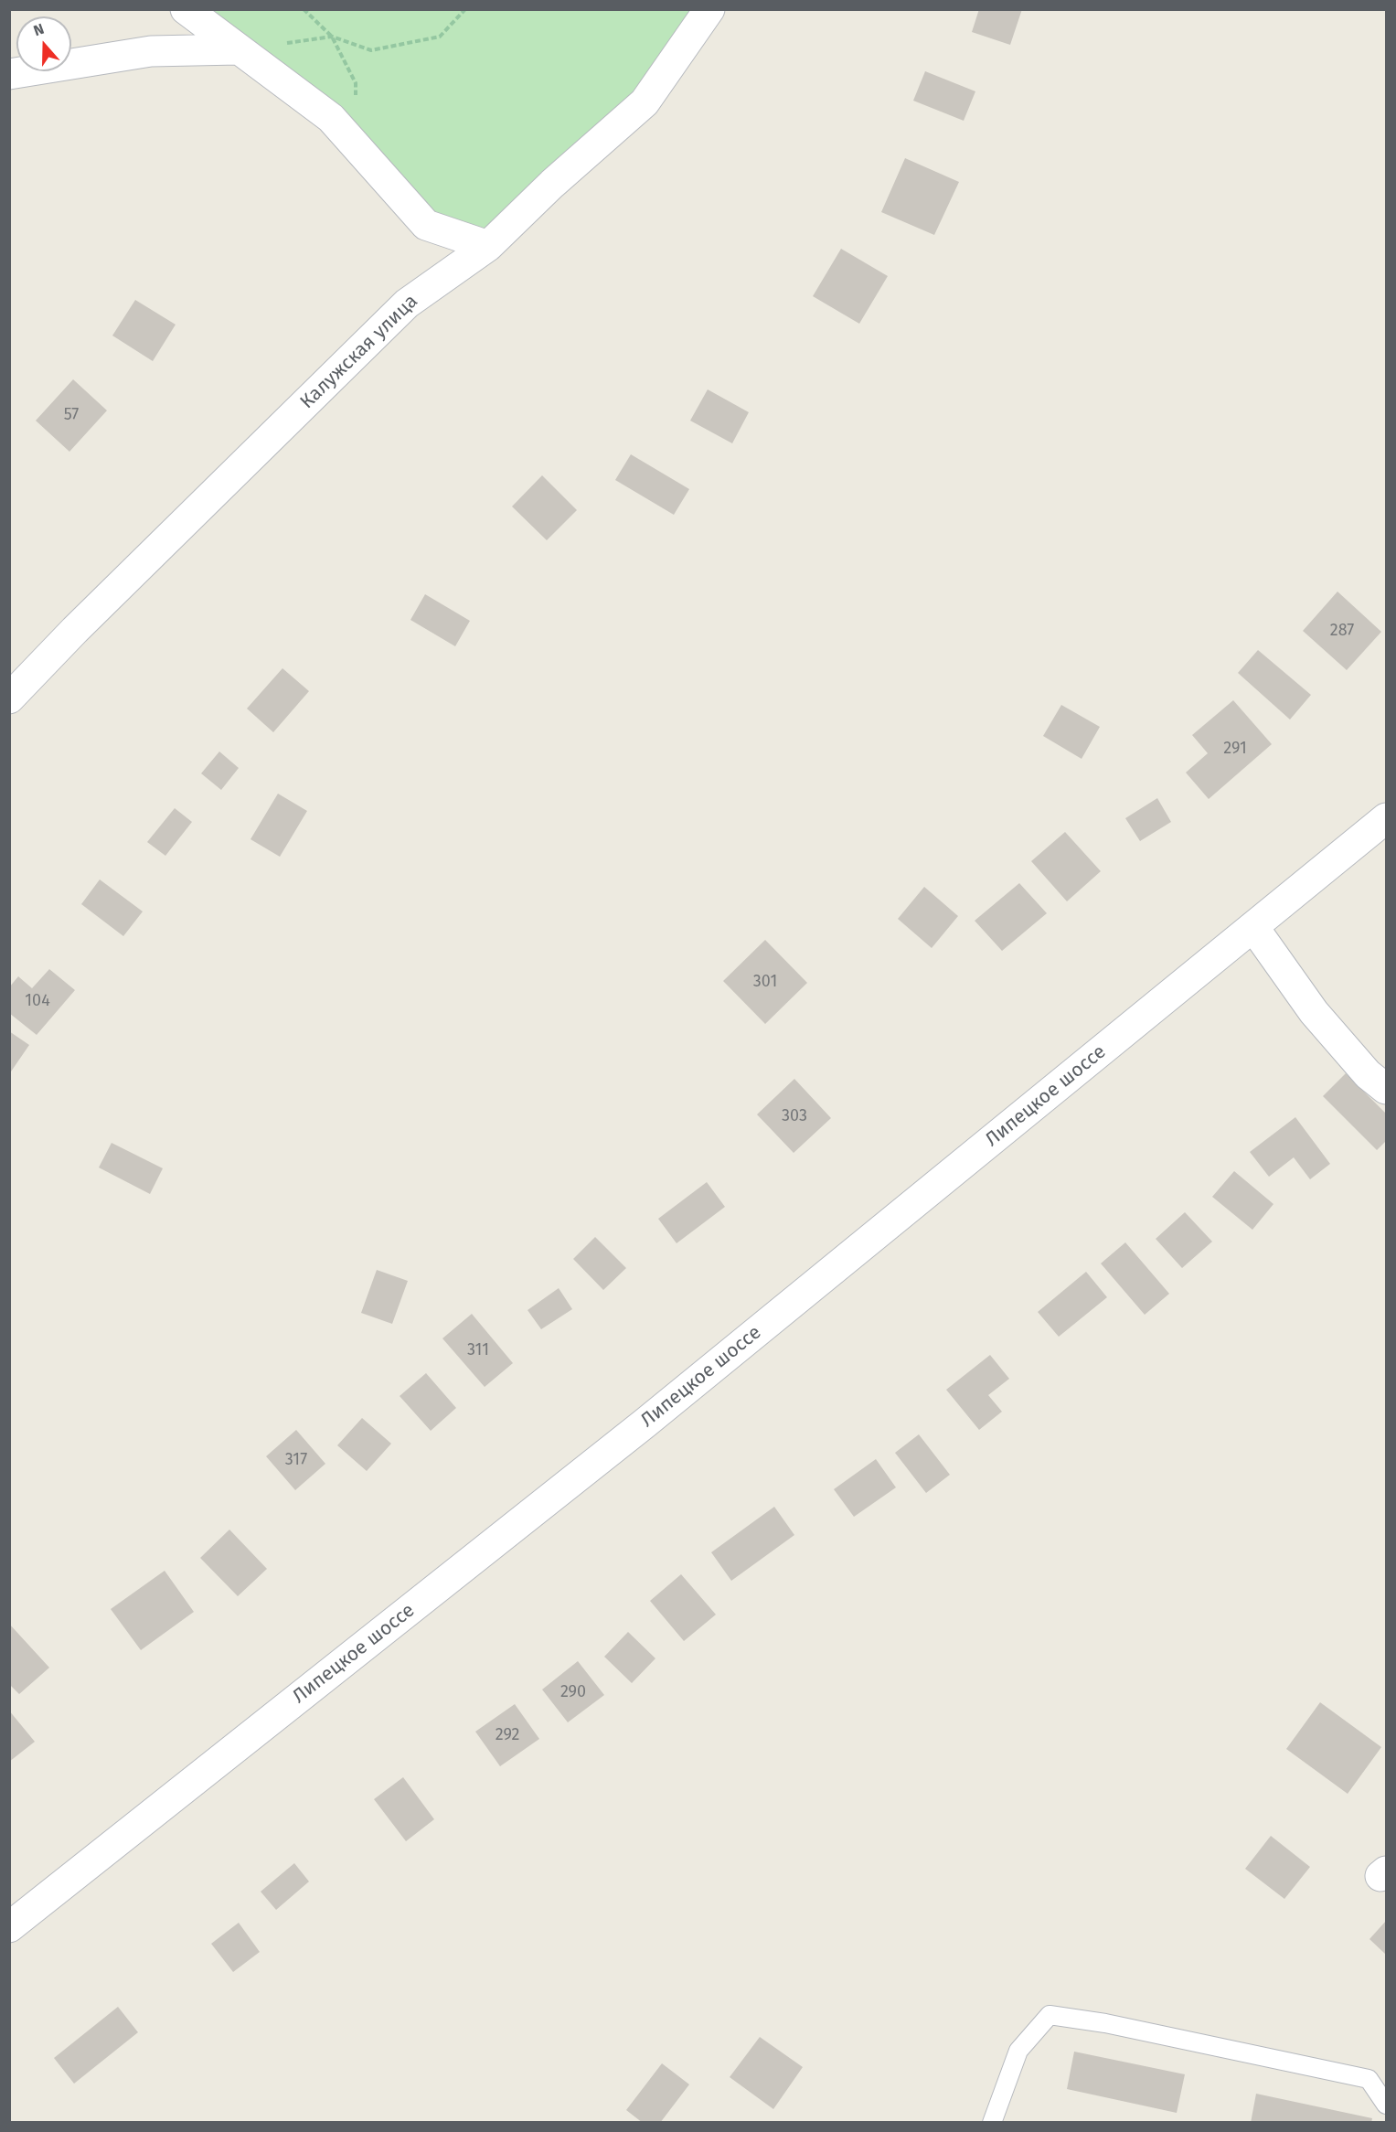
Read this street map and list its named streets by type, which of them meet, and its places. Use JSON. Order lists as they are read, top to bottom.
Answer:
{
  "streets": {
    "street": ["Калужская улица", "Липецкое шоссе"]
  },
  "house_numbers": [
    "57",
    "287",
    "291",
    "301",
    "104",
    "303",
    "311",
    "317",
    "290",
    "292"
  ],
  "north": "top"
}
